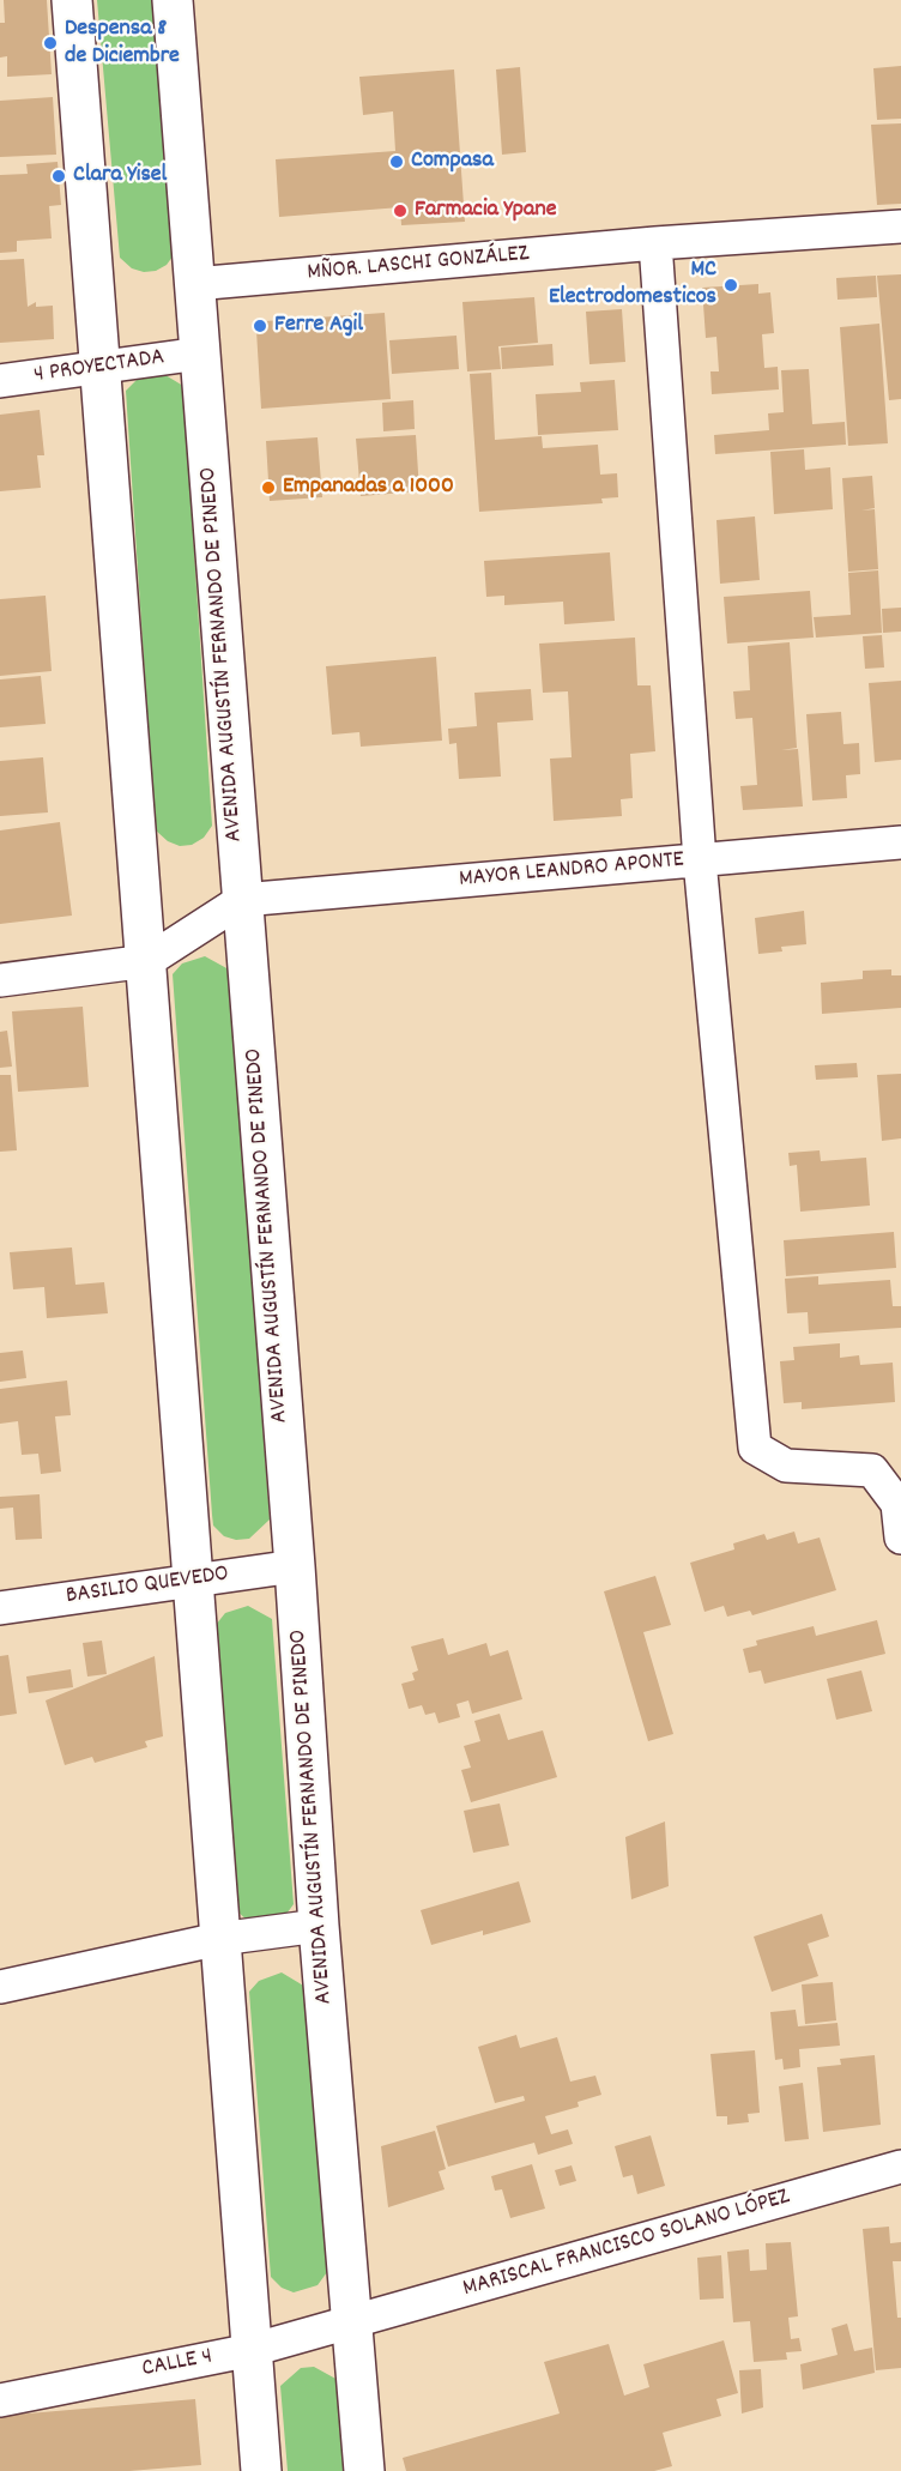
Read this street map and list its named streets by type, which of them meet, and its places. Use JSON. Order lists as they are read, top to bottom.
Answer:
{
  "streets": {
    "street": [
      "MÑOR. LASCHI GONZÁLEZ",
      "4 PROYECTADA",
      "AVENIDA AUGUSTÍN FERNANDO DE PINEDO",
      "MAYOR LEANDRO APONTE",
      "BASILIO QUEVEDO",
      "MARISCAL FRANCISCO SOLANO LÓPEZ",
      "CALLE 4"
    ]
  },
  "crossings": [
    ["MÑOR. LASCHI GONZÁLEZ", "AVENIDA AUGUSTÍN FERNANDO DE PINEDO"],
    ["4 PROYECTADA", "AVENIDA AUGUSTÍN FERNANDO DE PINEDO"],
    ["AVENIDA AUGUSTÍN FERNANDO DE PINEDO", "MAYOR LEANDRO APONTE"],
    ["AVENIDA AUGUSTÍN FERNANDO DE PINEDO", "BASILIO QUEVEDO"],
    ["AVENIDA AUGUSTÍN FERNANDO DE PINEDO", "MARISCAL FRANCISCO SOLANO LÓPEZ"],
    ["AVENIDA AUGUSTÍN FERNANDO DE PINEDO", "CALLE 4"],
    ["MARISCAL FRANCISCO SOLANO LÓPEZ", "CALLE 4"]
  ],
  "places": [
    "Despensa 8 de Diciembre",
    "Compasa",
    "Clara Yisel",
    "Farmacia Ypane",
    "MC Electrodomesticos",
    "Ferre Agil",
    "Empanadas a 1000"
  ]
}
